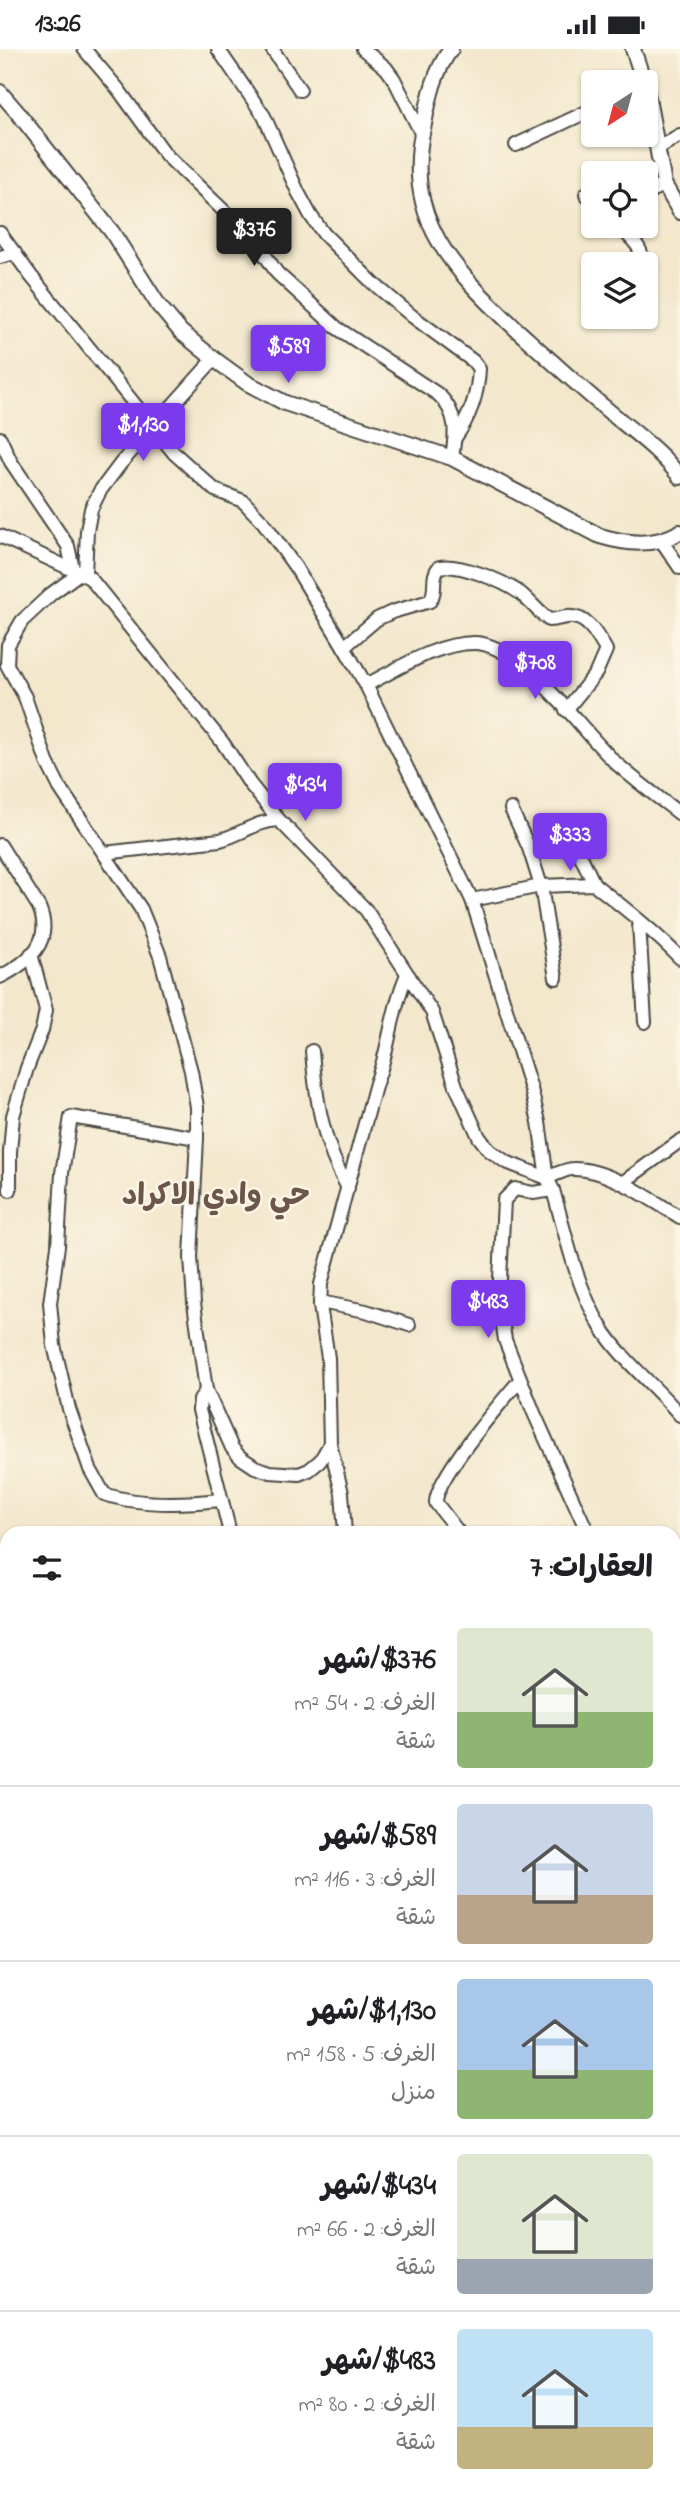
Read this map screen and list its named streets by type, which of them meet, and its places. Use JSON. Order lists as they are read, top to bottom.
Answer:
{
  "districts": ["حي وادي الاكراد"],
  "north": "bottom left",
  "page": {
    "status": "13:26",
    "price": [
      "$376",
      "$589",
      "$1,130",
      "$708",
      "$434",
      "$333",
      "$483"
    ],
    "heading": "العقارات: 7",
    "list": [
      {
        "name": "$376/شهر",
        "note": "الغرف: 2 · 54 m² · شقة"
      },
      {
        "name": "$589/شهر",
        "note": "الغرف: 3 · 116 m² · شقة"
      },
      {
        "name": "$1,130/شهر",
        "note": "الغرف: 5 · 158 m² · منزل"
      },
      {
        "name": "$434/شهر",
        "note": "الغرف: 2 · 66 m² · شقة"
      },
      {
        "name": "$483/شهر",
        "note": "الغرف: 2 · 80 m² · شقة"
      }
    ]
  }
}
